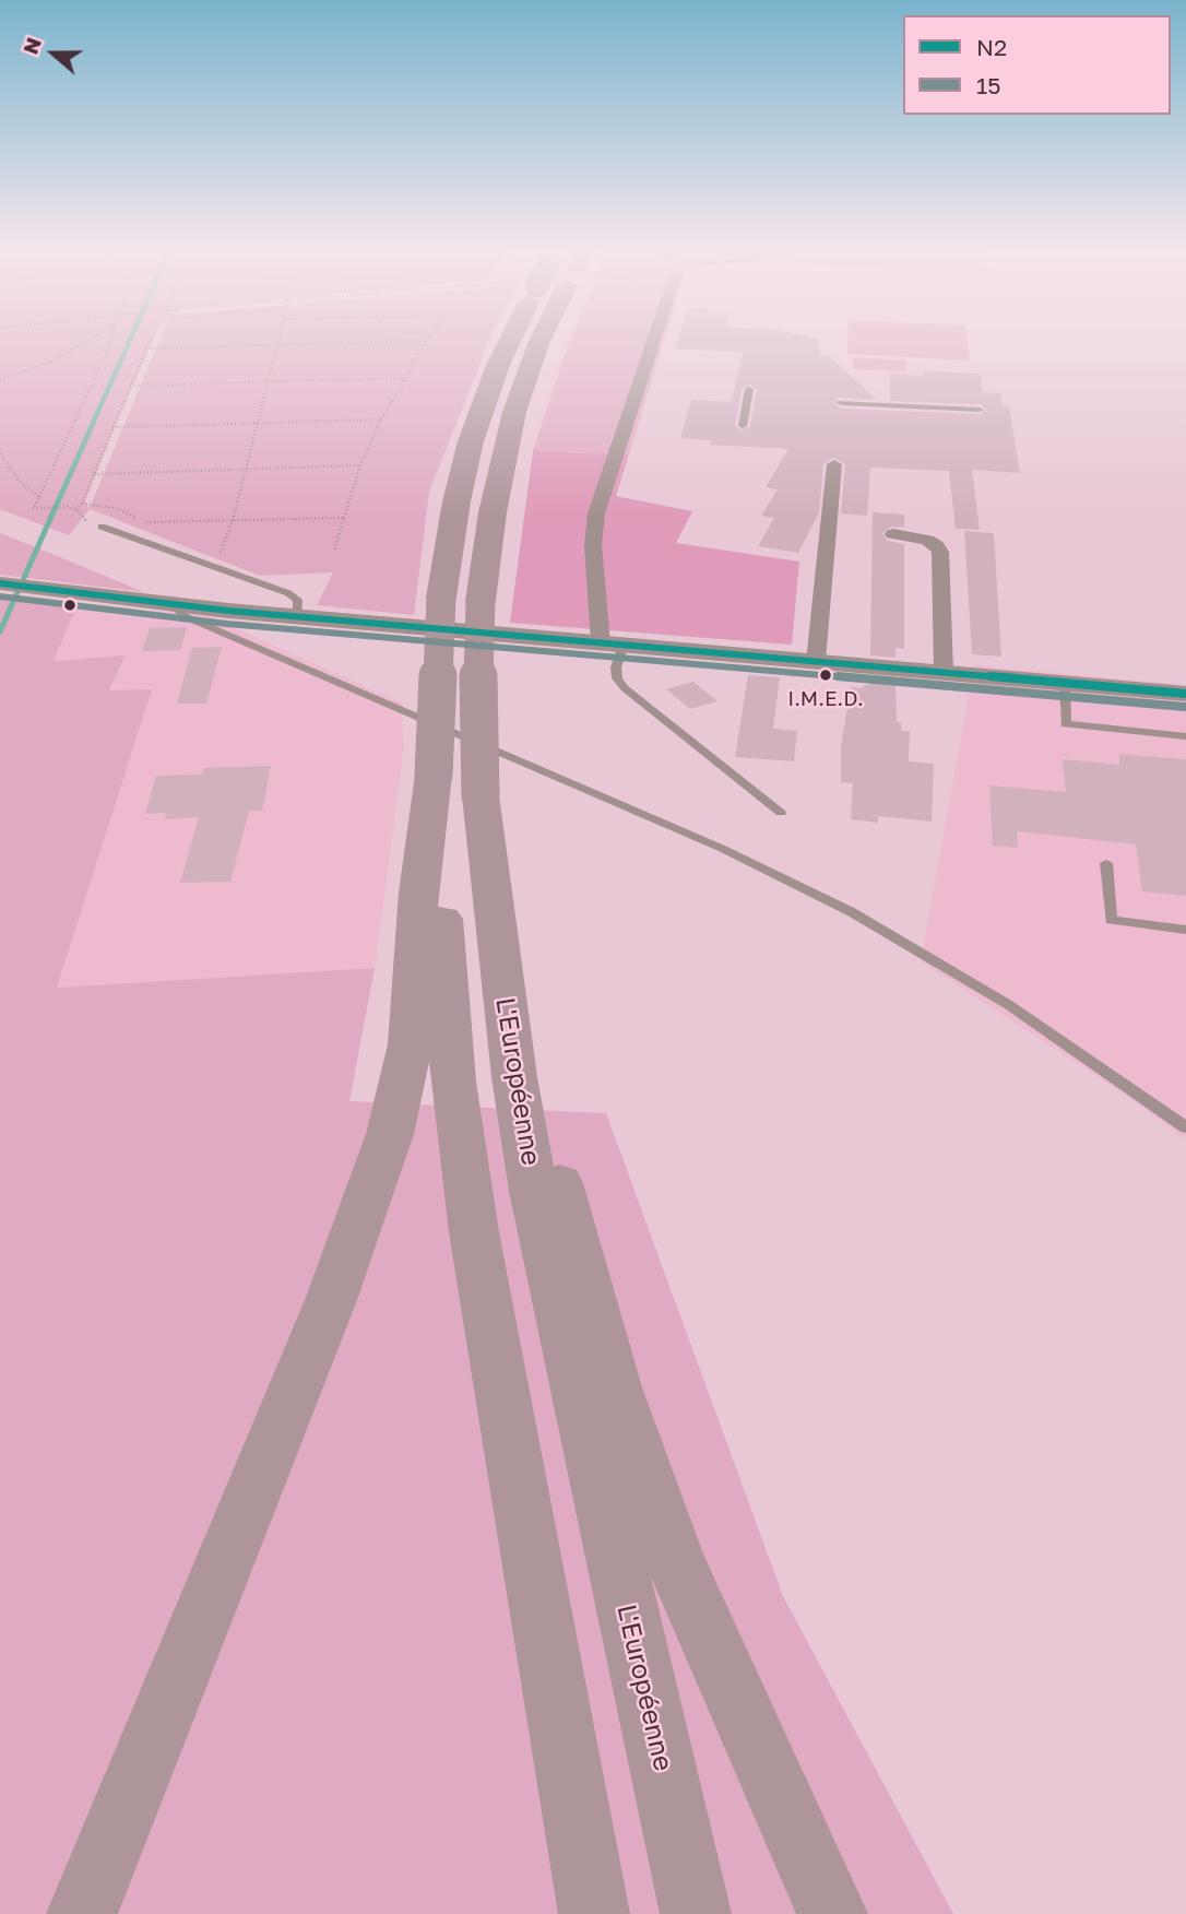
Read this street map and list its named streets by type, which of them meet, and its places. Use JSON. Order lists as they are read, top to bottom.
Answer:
{
  "streets": {
    "highway": ["L'Européenne"]
  },
  "places": ["I.M.E.D."],
  "lines": ["transit line N2", "transit line 15"],
  "legend": ["N2", "15"],
  "north": "left"
}
